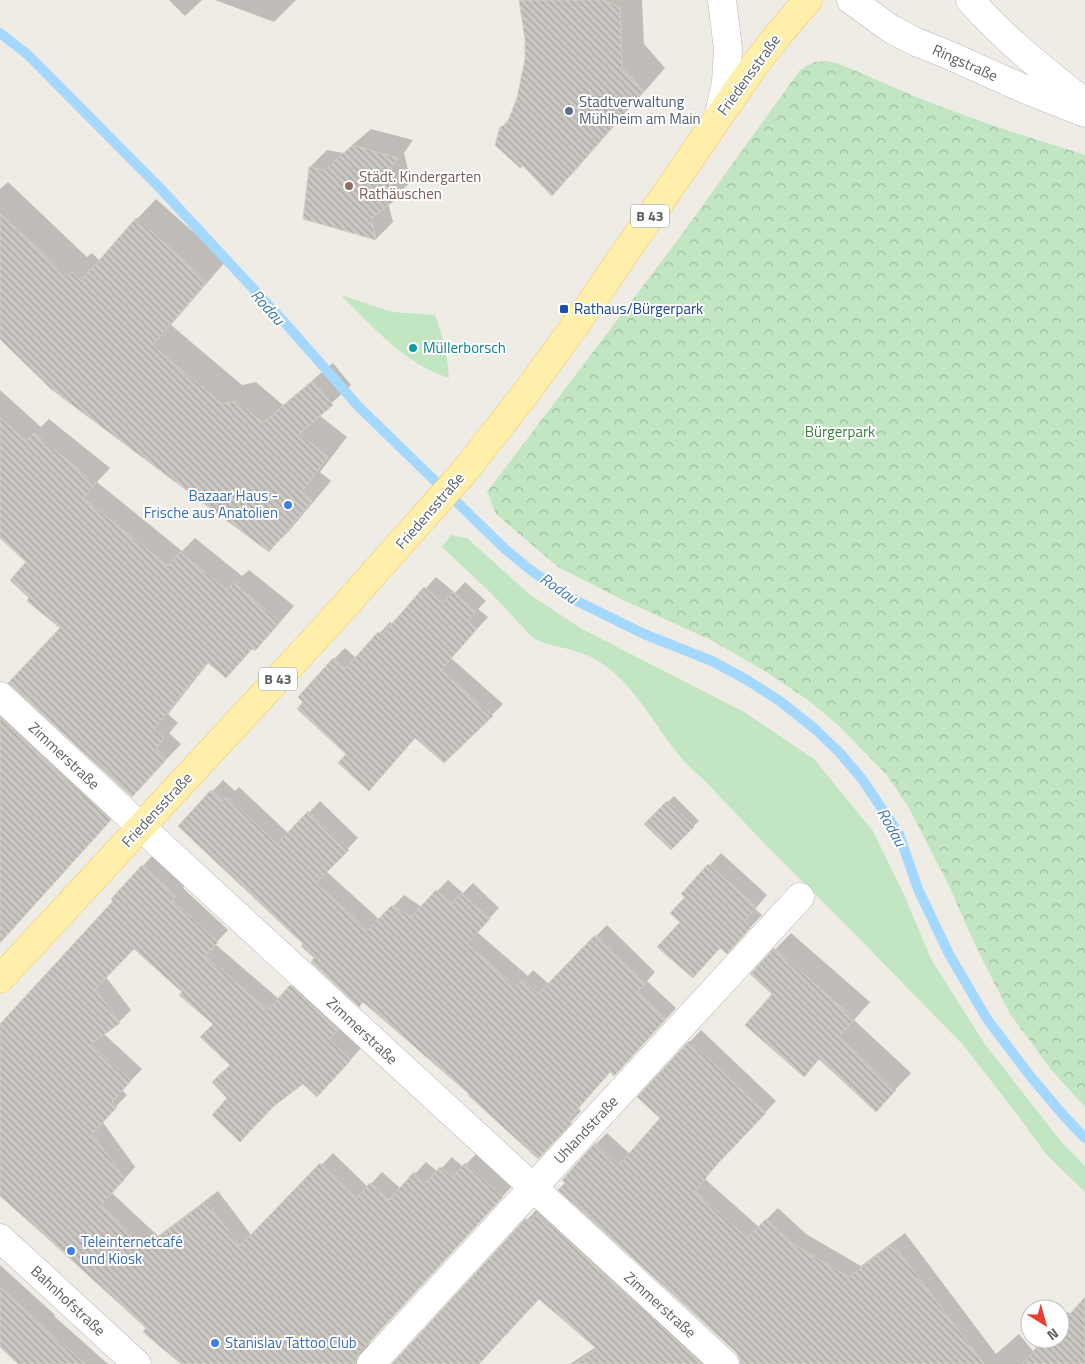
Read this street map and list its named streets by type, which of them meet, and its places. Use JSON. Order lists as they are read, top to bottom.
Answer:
{
  "streets": {
    "main road": ["Friedensstraße", "B 43"],
    "street": [
      "Ringstraße",
      "Zimmerstraße",
      "Uhlandstraße",
      "Bahnhofstraße"
    ]
  },
  "crossings": [
    ["Friedensstraße", "Zimmerstraße"],
    ["Zimmerstraße", "Uhlandstraße"]
  ],
  "water": ["Rodau"],
  "parks": ["Bürgerpark"],
  "places": {
    "other": [
      "Stadtverwaltung Mühlheim am Main",
      "Städt. Kindergarten Rathäuschen",
      "Müllerborsch",
      "Bazaar Haus - Frische aus Anatolien",
      "Teleinternetcafé und Kiosk",
      "Stanislav Tattoo Club"
    ],
    "transit": ["Rathaus/Bürgerpark"]
  },
  "north": "bottom right"
}
